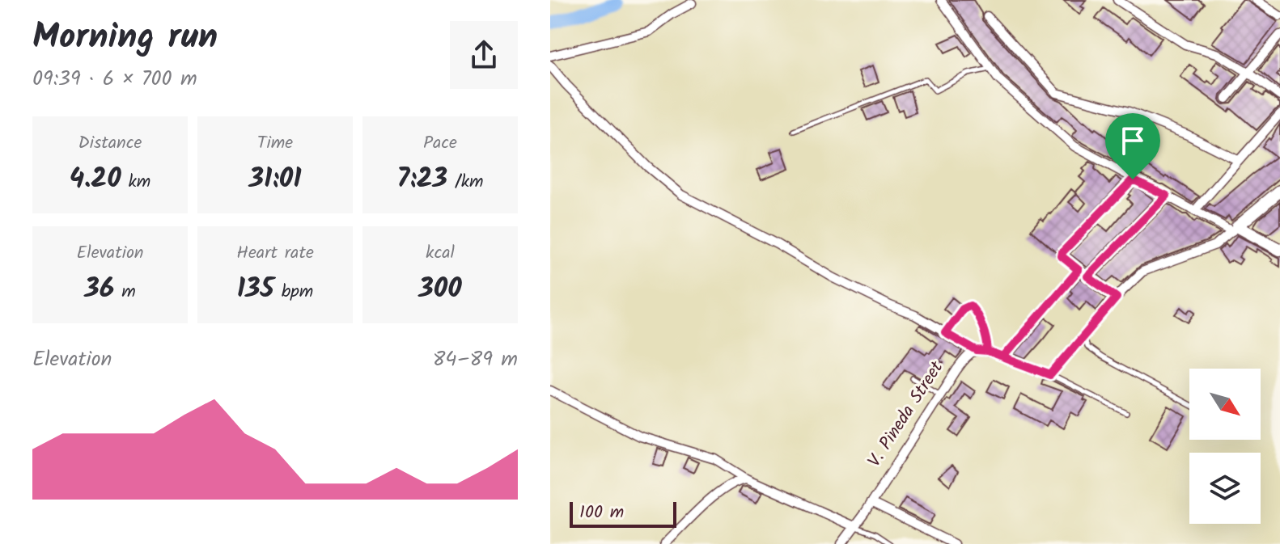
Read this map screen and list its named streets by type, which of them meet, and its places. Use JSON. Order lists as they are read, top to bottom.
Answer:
{
  "streets": {
    "street": ["V. Pineda Street"]
  },
  "scale_bar": "100 m",
  "north": "bottom right",
  "page": {
    "heading": ["Morning run", "09:39 · 6 × 700 m"],
    "stats": [
      ["Distance", "4.20 km"],
      ["Time", "31:01"],
      ["Pace", "7:23 /km"],
      ["Elevation", "36 m"],
      ["Heart rate", "135 bpm"],
      ["kcal", "300"]
    ],
    "chart": ["Elevation", "84–89 m"],
    "scale": "100 m"
  }
}
